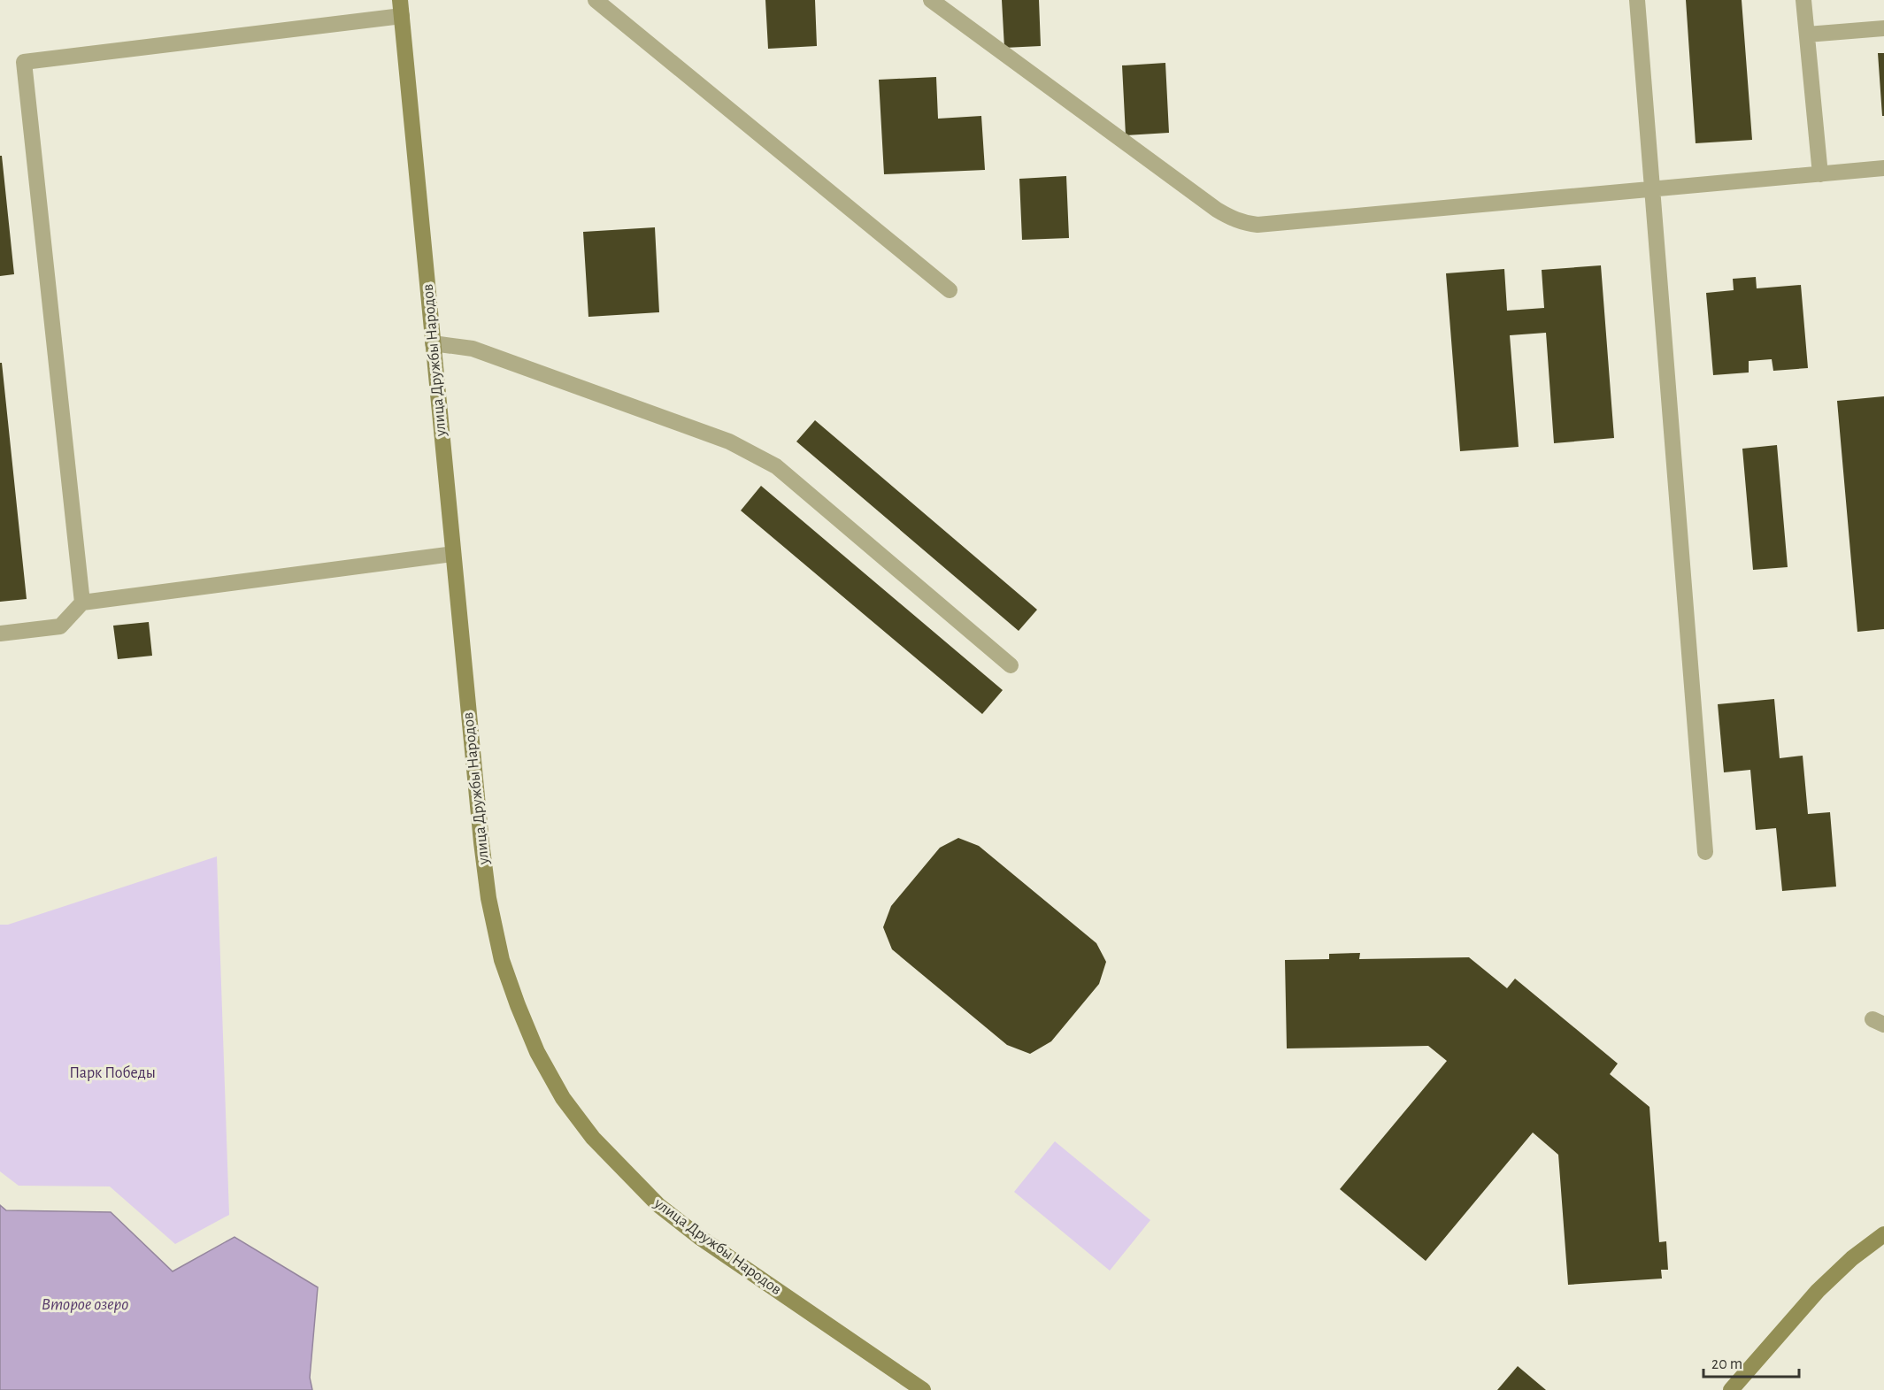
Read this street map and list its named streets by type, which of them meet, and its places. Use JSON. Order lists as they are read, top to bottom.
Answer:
{
  "streets": {
    "street": ["улица Дружбы Народов"]
  },
  "water": ["Второе озеро"],
  "parks": ["Парк Победы"],
  "scale_bar": "20 m"
}
